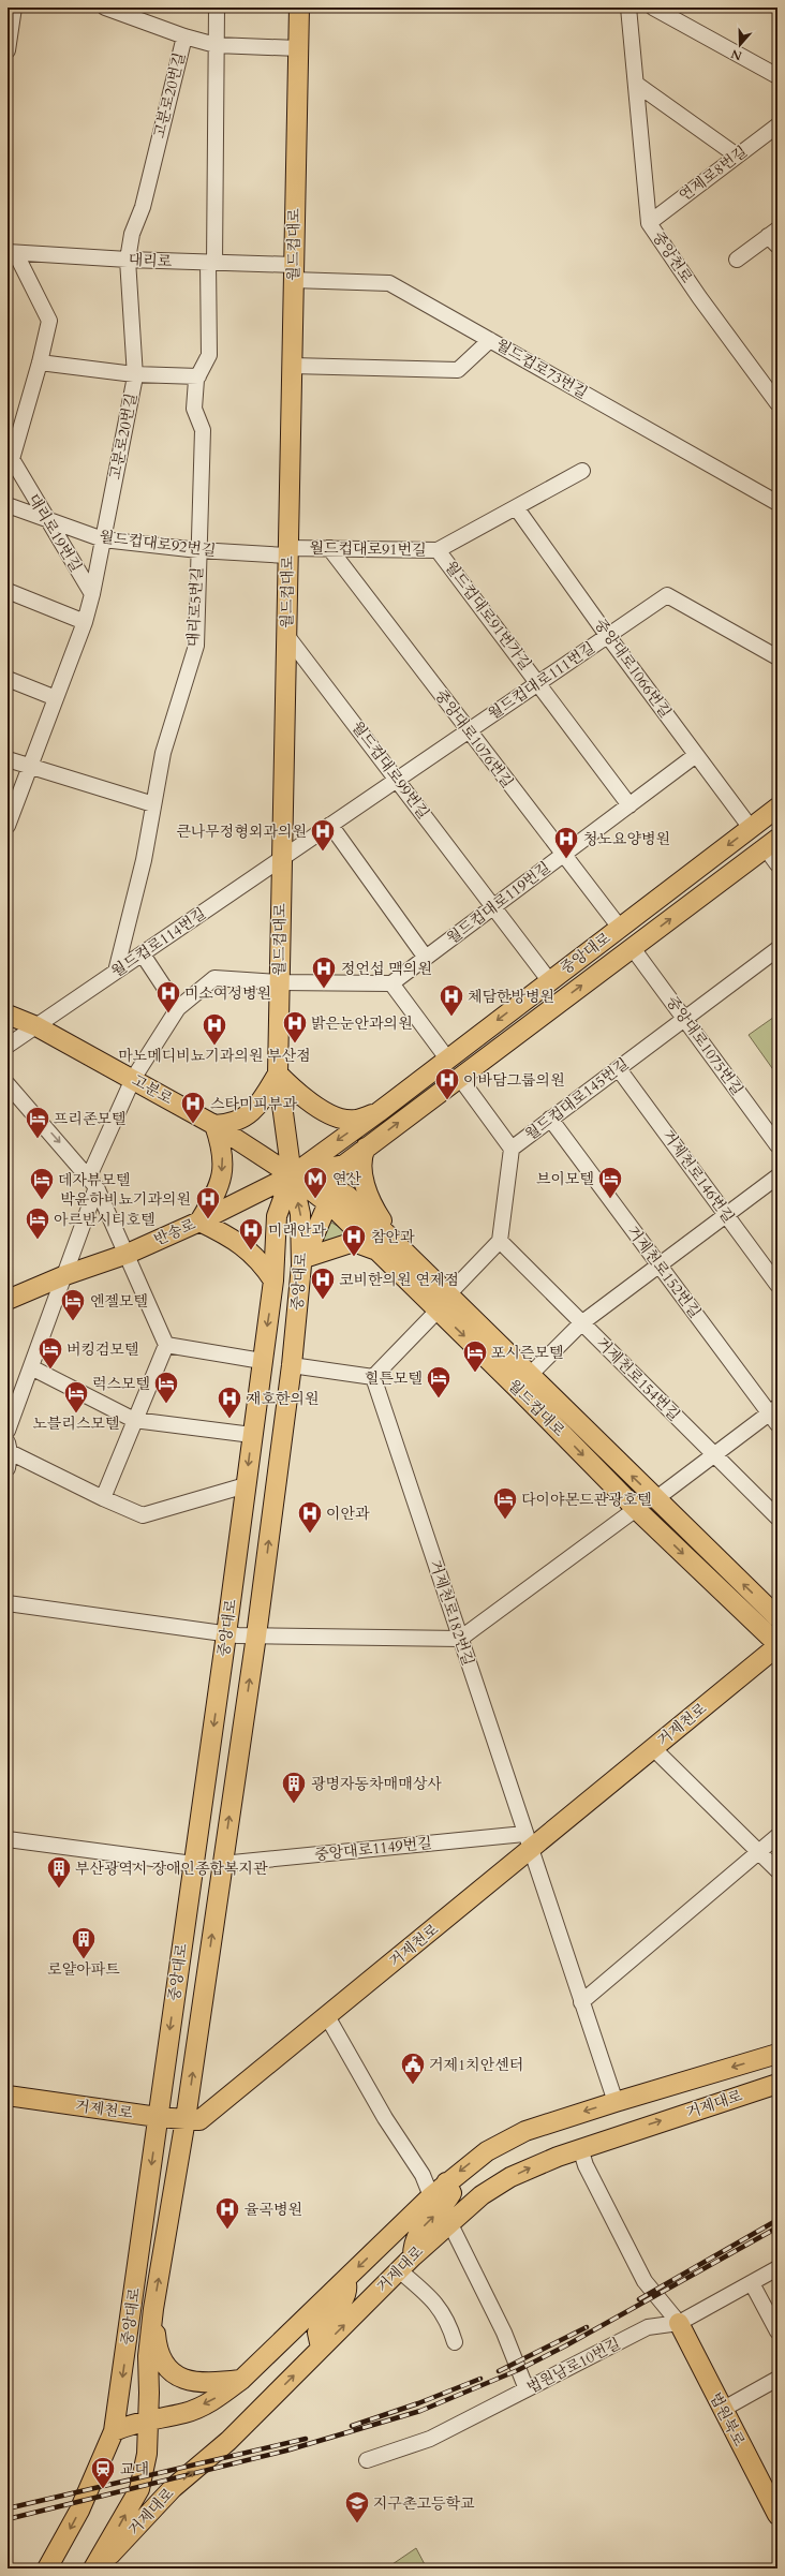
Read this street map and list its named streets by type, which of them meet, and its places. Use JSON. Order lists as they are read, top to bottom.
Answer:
{
  "streets": {
    "main road": [
      "월드컵대로",
      "중앙대로",
      "고분로",
      "반송로",
      "거제천로",
      "거제대로",
      "법원북로"
    ],
    "street": [
      "고분로20번길",
      "연제로8번길",
      "중앙천로",
      "대리로",
      "월드컵로73번길",
      "대리로19번길",
      "월드컵대로92번길",
      "월드컵대로91번길",
      "대리로5번길",
      "월드컵대로91번가길",
      "중앙대로1066번길",
      "월드컵대로111번길",
      "중앙대로1076번길",
      "월드컵대로99번길",
      "월드컵대로119번길",
      "월드컵로114번길",
      "중앙대로1075번길",
      "월드컵대로145번길",
      "거제천로146번길",
      "거제천로152번길",
      "거제천로154번길",
      "거제천로182번길",
      "중앙대로1149번길",
      "법원남로10번길"
    ]
  },
  "crossings": [
    ["고분로20번길", "대리로"],
    ["고분로20번길", "대리로19번길"],
    ["고분로20번길", "월드컵대로92번길"],
    ["연제로8번길", "중앙천로"],
    ["월드컵대로", "대리로"],
    ["월드컵대로", "월드컵로73번길"],
    ["월드컵대로", "월드컵대로92번길"],
    ["월드컵대로", "월드컵대로91번길"],
    ["월드컵대로", "월드컵대로111번길"],
    ["월드컵대로", "월드컵대로99번길"],
    ["월드컵대로", "월드컵로114번길"],
    ["월드컵대로", "중앙대로"],
    ["월드컵대로", "고분로"],
    ["월드컵대로", "반송로"],
    ["월드컵대로", "거제천로"],
    ["대리로", "월드컵로73번길"],
    ["대리로", "대리로19번길"],
    ["대리로", "대리로5번길"],
    ["대리로19번길", "월드컵대로92번길"],
    ["월드컵대로92번길", "월드컵대로91번길"],
    ["월드컵대로92번길", "대리로5번길"],
    ["월드컵대로91번길", "월드컵대로91번가길"],
    ["월드컵대로91번길", "중앙대로1066번길"],
    ["월드컵대로91번길", "중앙대로1076번길"],
    ["대리로5번길", "월드컵로114번길"],
    ["월드컵대로91번가길", "월드컵대로111번길"],
    ["월드컵대로91번가길", "월드컵대로119번길"],
    ["중앙대로1066번길", "월드컵대로111번길"],
    ["중앙대로1066번길", "월드컵대로119번길"],
    ["중앙대로1066번길", "중앙대로"],
    ["월드컵대로111번길", "중앙대로1076번길"],
    ["월드컵대로111번길", "월드컵대로99번길"],
    ["월드컵대로111번길", "월드컵로114번길"],
    ["중앙대로1076번길", "월드컵대로119번길"],
    ["중앙대로1076번길", "중앙대로"],
    ["월드컵대로99번길", "월드컵대로119번길"],
    ["월드컵대로99번길", "중앙대로"],
    ["월드컵로114번길", "고분로"],
    ["중앙대로", "중앙대로1075번길"],
    ["중앙대로", "고분로"],
    ["중앙대로", "반송로"],
    ["중앙대로", "거제천로"],
    ["중앙대로", "중앙대로1149번길"],
    ["중앙대로", "거제대로"],
    ["중앙대로1075번길", "월드컵대로145번길"],
    ["고분로", "반송로"],
    ["월드컵대로145번길", "거제천로146번길"],
    ["월드컵대로145번길", "거제천로152번길"],
    ["월드컵대로145번길", "거제천로154번길"],
    ["거제천로182번길", "거제천로"],
    ["거제천로182번길", "중앙대로1149번길"],
    ["거제천로182번길", "거제대로"],
    ["거제천로", "중앙대로1149번길"],
    ["법원남로10번길", "법원북로"]
  ],
  "places": {
    "hospital": [
      "큰나무정형외과의원",
      "청노요양병원",
      "정언섭 맥의원",
      "미소여성병원",
      "체담한방병원",
      "밝은눈안과의원",
      "마노메디비뇨기과의원 부산점",
      "이바담그룹의원",
      "스타미피부과",
      "박윤하비뇨기과의원",
      "미래안과",
      "참안과",
      "코비한의원 연제점",
      "재호한의원",
      "이안과",
      "율곡병원"
    ],
    "hotel": [
      "프리존모텔",
      "브이모텔",
      "데자뷰모텔",
      "아르반시티호텔",
      "엔젤모텔",
      "버킹검모텔",
      "포시즌모텔",
      "힐튼모텔",
      "럭스모텔",
      "노블리스모텔",
      "다이야몬드관광호텔"
    ],
    "metro station": ["연산"],
    "building": ["광명자동차매매상사", "부산광역시 장애인종합복지관", "로얄아파트"],
    "public building": ["거제1치안센터"],
    "station": ["교대"],
    "school or university": ["지구촌고등학교"]
  },
  "north": "bottom"
}
